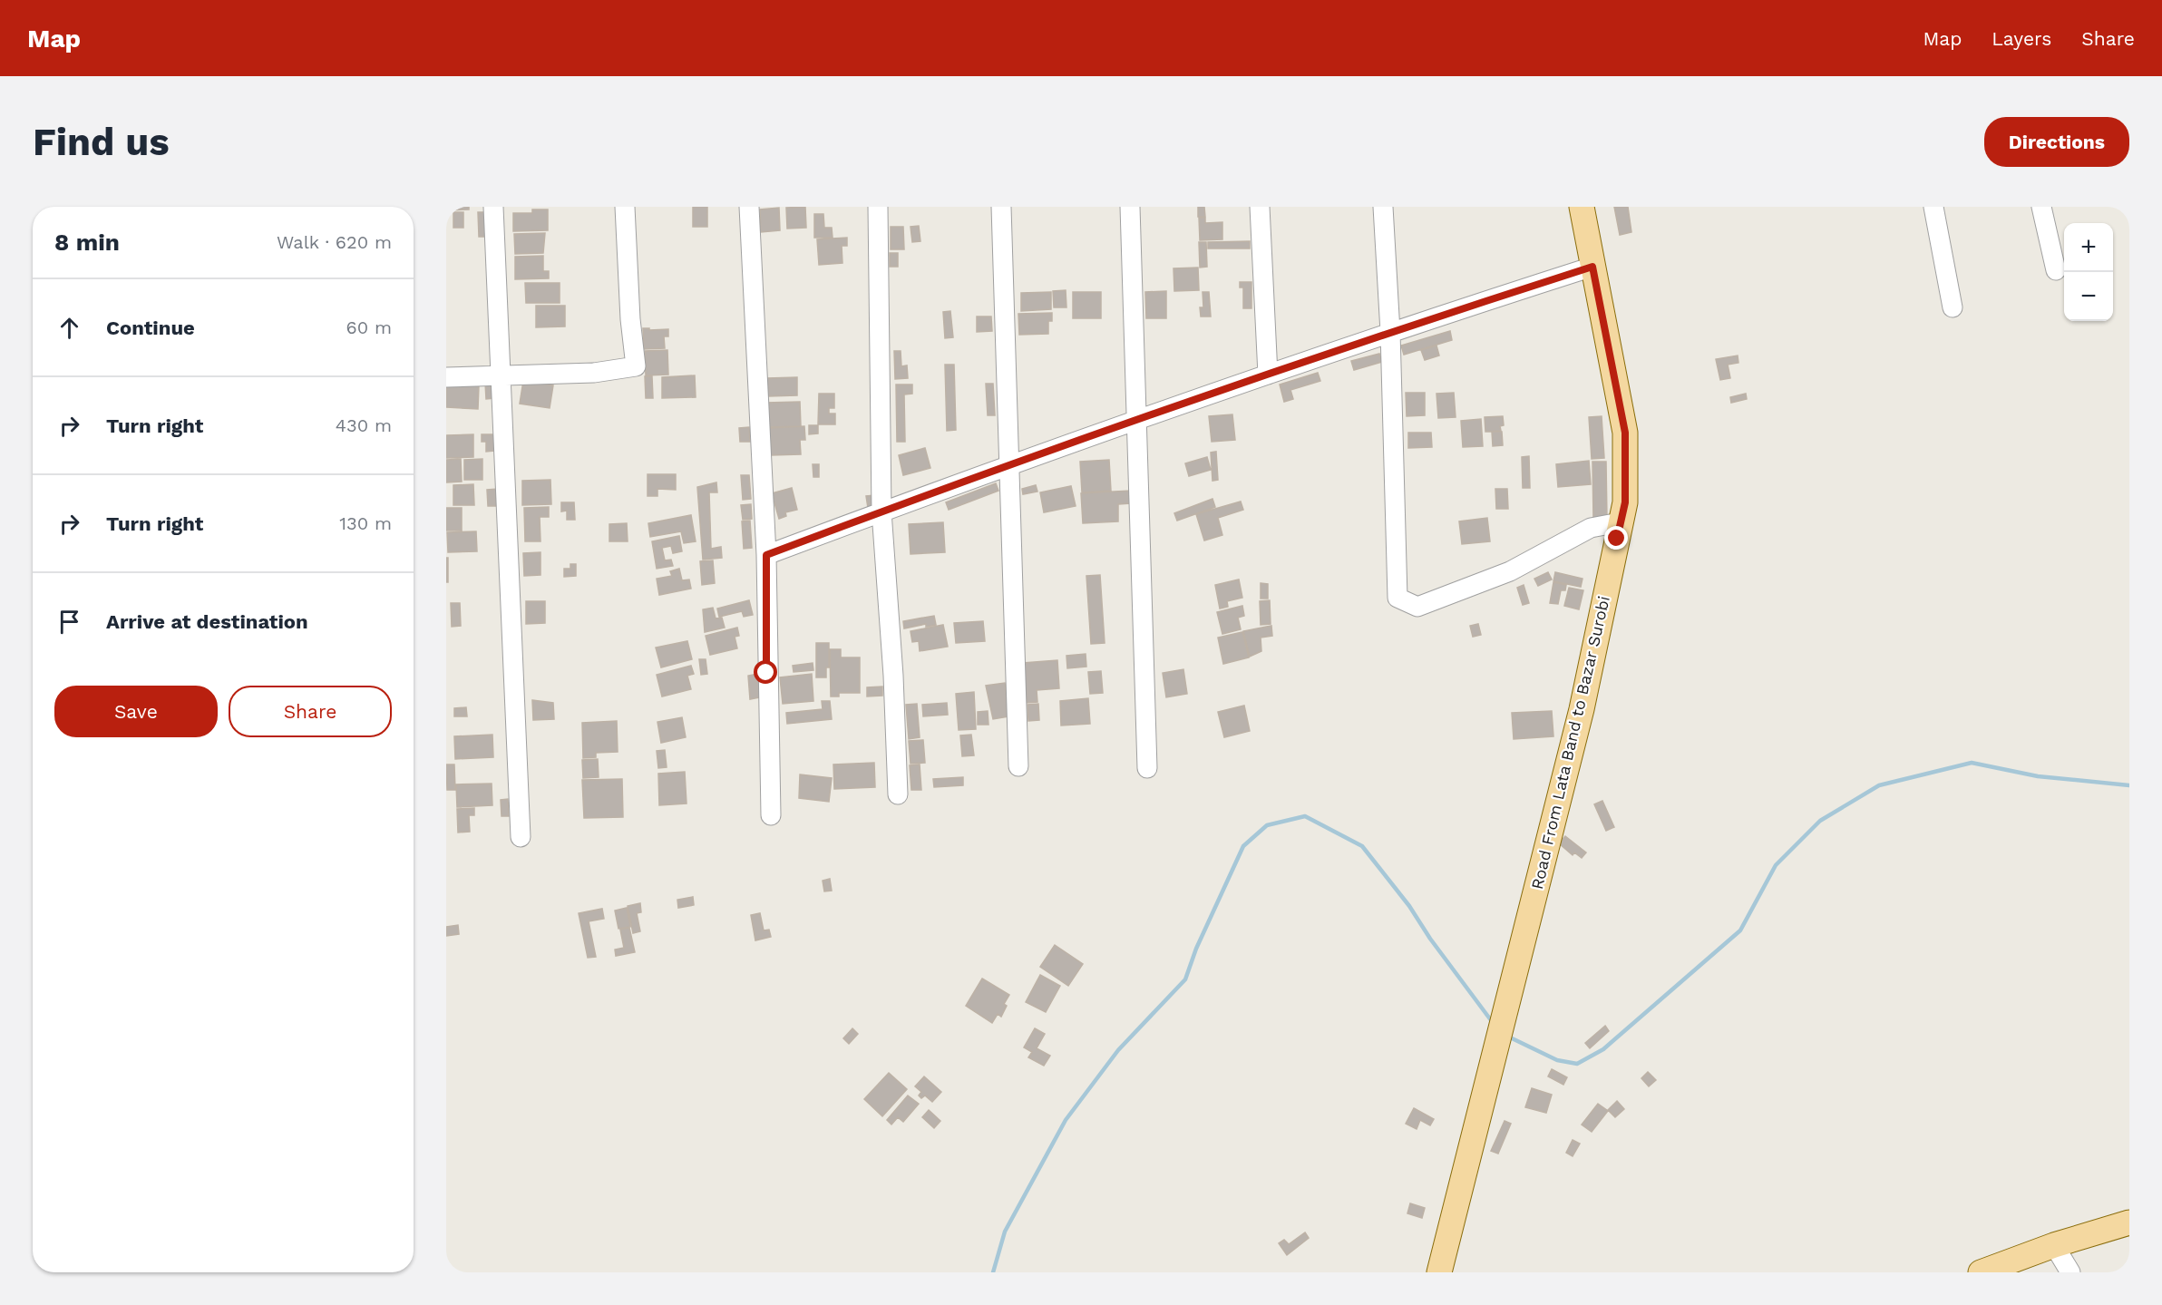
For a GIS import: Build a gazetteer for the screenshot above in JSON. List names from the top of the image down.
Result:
{
  "streets": {
    "main road": ["Road From Lata Band to Bazar Surobi"]
  },
  "page": {
    "header": "Map",
    "nav": ["Map", "Layers", "Share"],
    "buttons": [
      "Directions",
      ["Save", "Share"]
    ],
    "title": "Find us",
    "heading": ["8 min", "Walk · 620 m"],
    "map_buttons": ["+", "−"],
    "list": [
      ["Continue", "60 m"],
      ["Turn right", "430 m"],
      ["Turn right", "130 m"],
      "Arrive at destination"
    ]
  }
}
